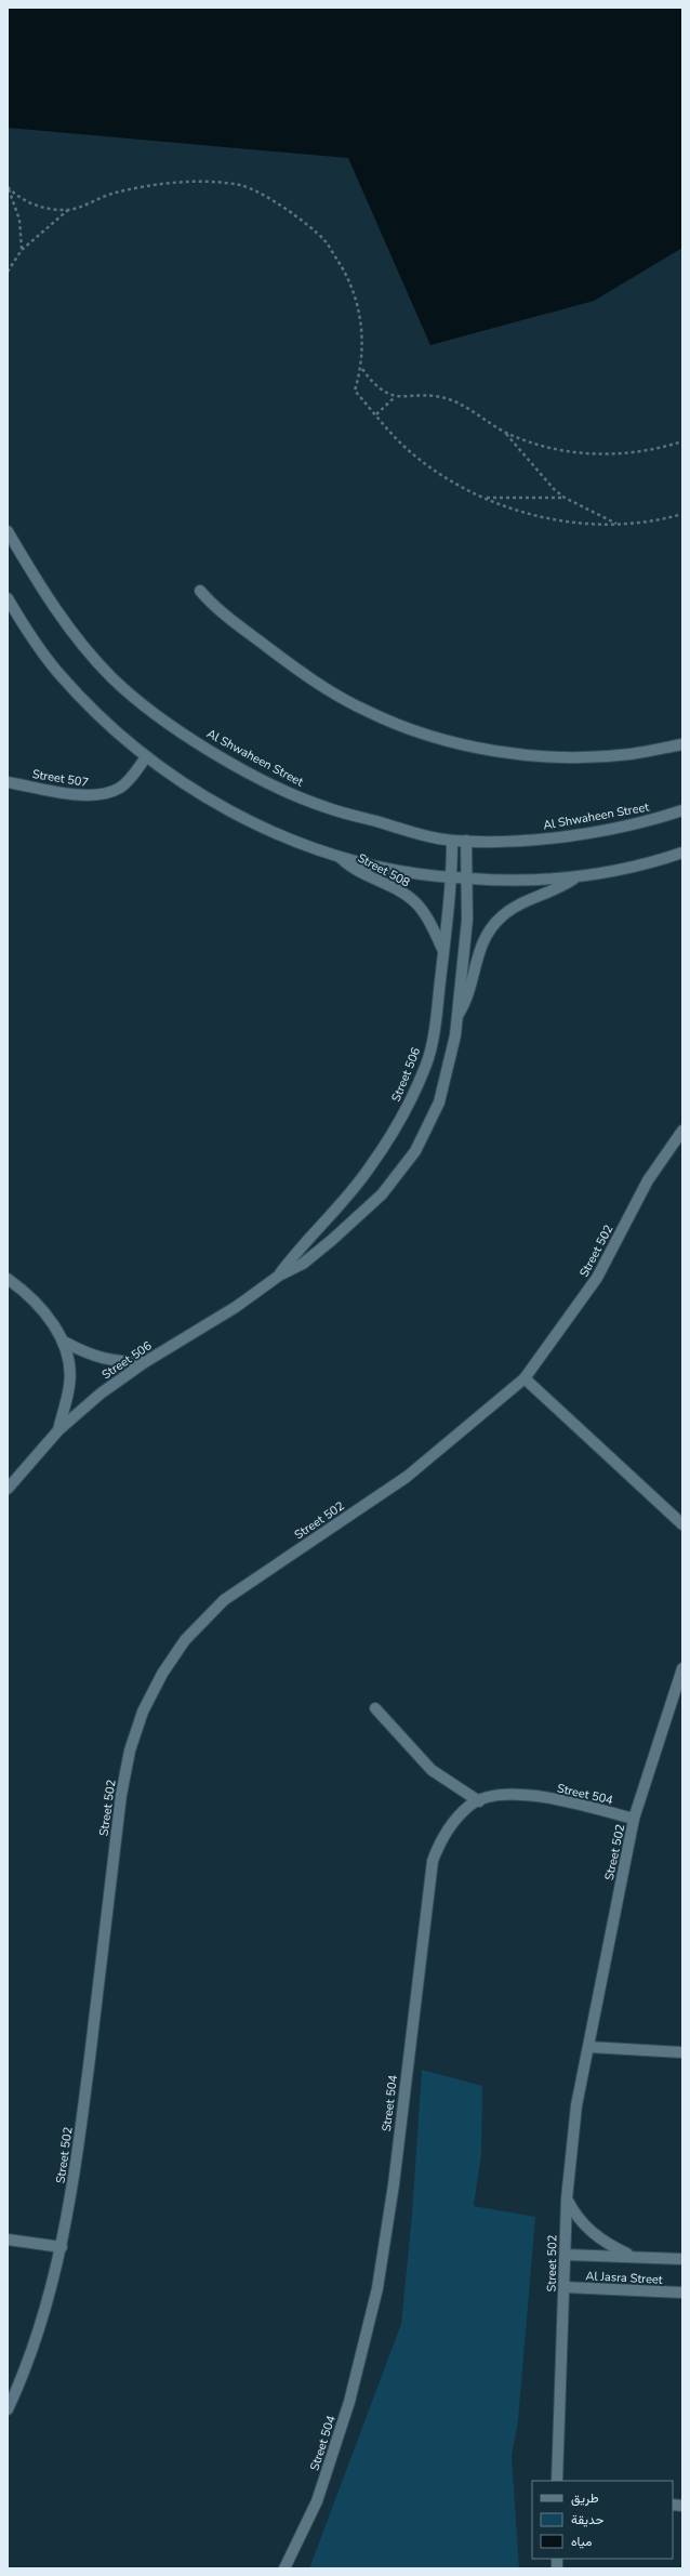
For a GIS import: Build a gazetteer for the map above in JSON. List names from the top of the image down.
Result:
{
  "streets": {
    "street": [
      "Al Shwaheen Street",
      "Street 507",
      "Street 508",
      "Street 506",
      "Street 502",
      "Street 504",
      "Al Jasra Street"
    ]
  },
  "crossings": [
    ["Al Shwaheen Street", "Street 506"],
    ["Street 508", "Street 506"],
    ["Street 502", "Street 504"],
    ["Street 502", "Al Jasra Street"]
  ],
  "legend": ["طريق", "حديقة", "مياه"]
}
